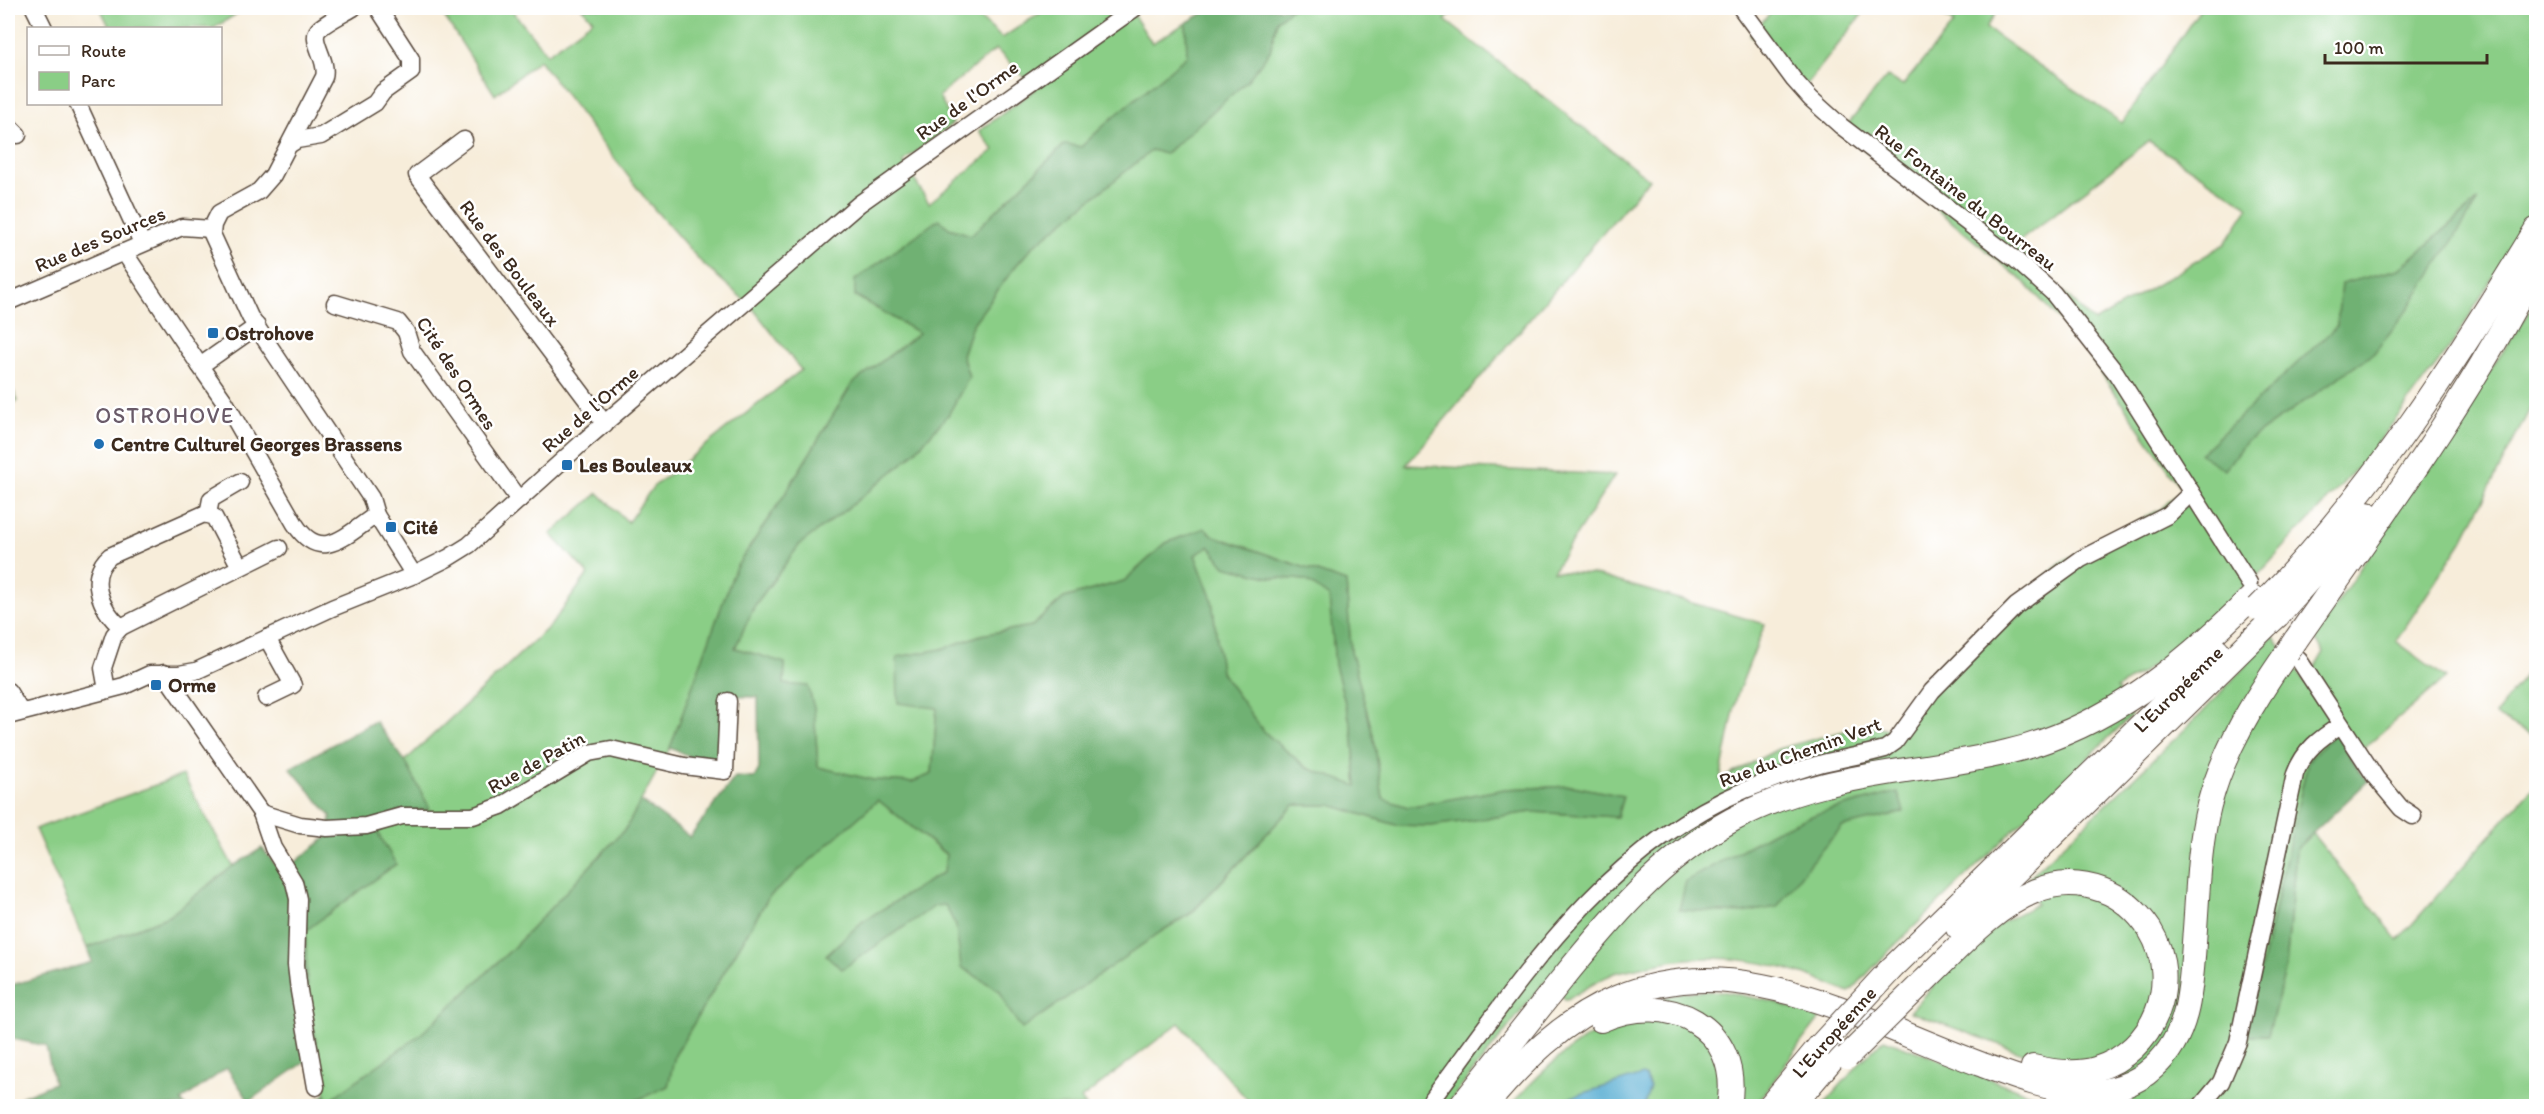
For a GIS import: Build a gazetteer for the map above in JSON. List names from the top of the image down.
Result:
{
  "streets": {
    "highway": ["L'Européenne"],
    "street": [
      "Rue de l'Orme",
      "Rue Fontaine du Bourreau",
      "Rue des Sources",
      "Rue des Bouleaux",
      "Cité des Ormes",
      "Rue du Chemin Vert",
      "Rue de Patin"
    ]
  },
  "crossings": [
    ["Rue de l'Orme", "Rue des Bouleaux"],
    ["Rue de l'Orme", "Cité des Ormes"],
    ["Rue Fontaine du Bourreau", "L'Européenne"],
    ["Rue Fontaine du Bourreau", "Rue du Chemin Vert"]
  ],
  "districts": ["OSTROHOVE"],
  "places": {
    "transit": [
      "Ostrohove",
      "Les Bouleaux",
      "Cité",
      "Orme"
    ],
    "other": ["Centre Culturel Georges Brassens"]
  },
  "legend": ["Route", "Parc"],
  "scale_bar": "100 m"
}
